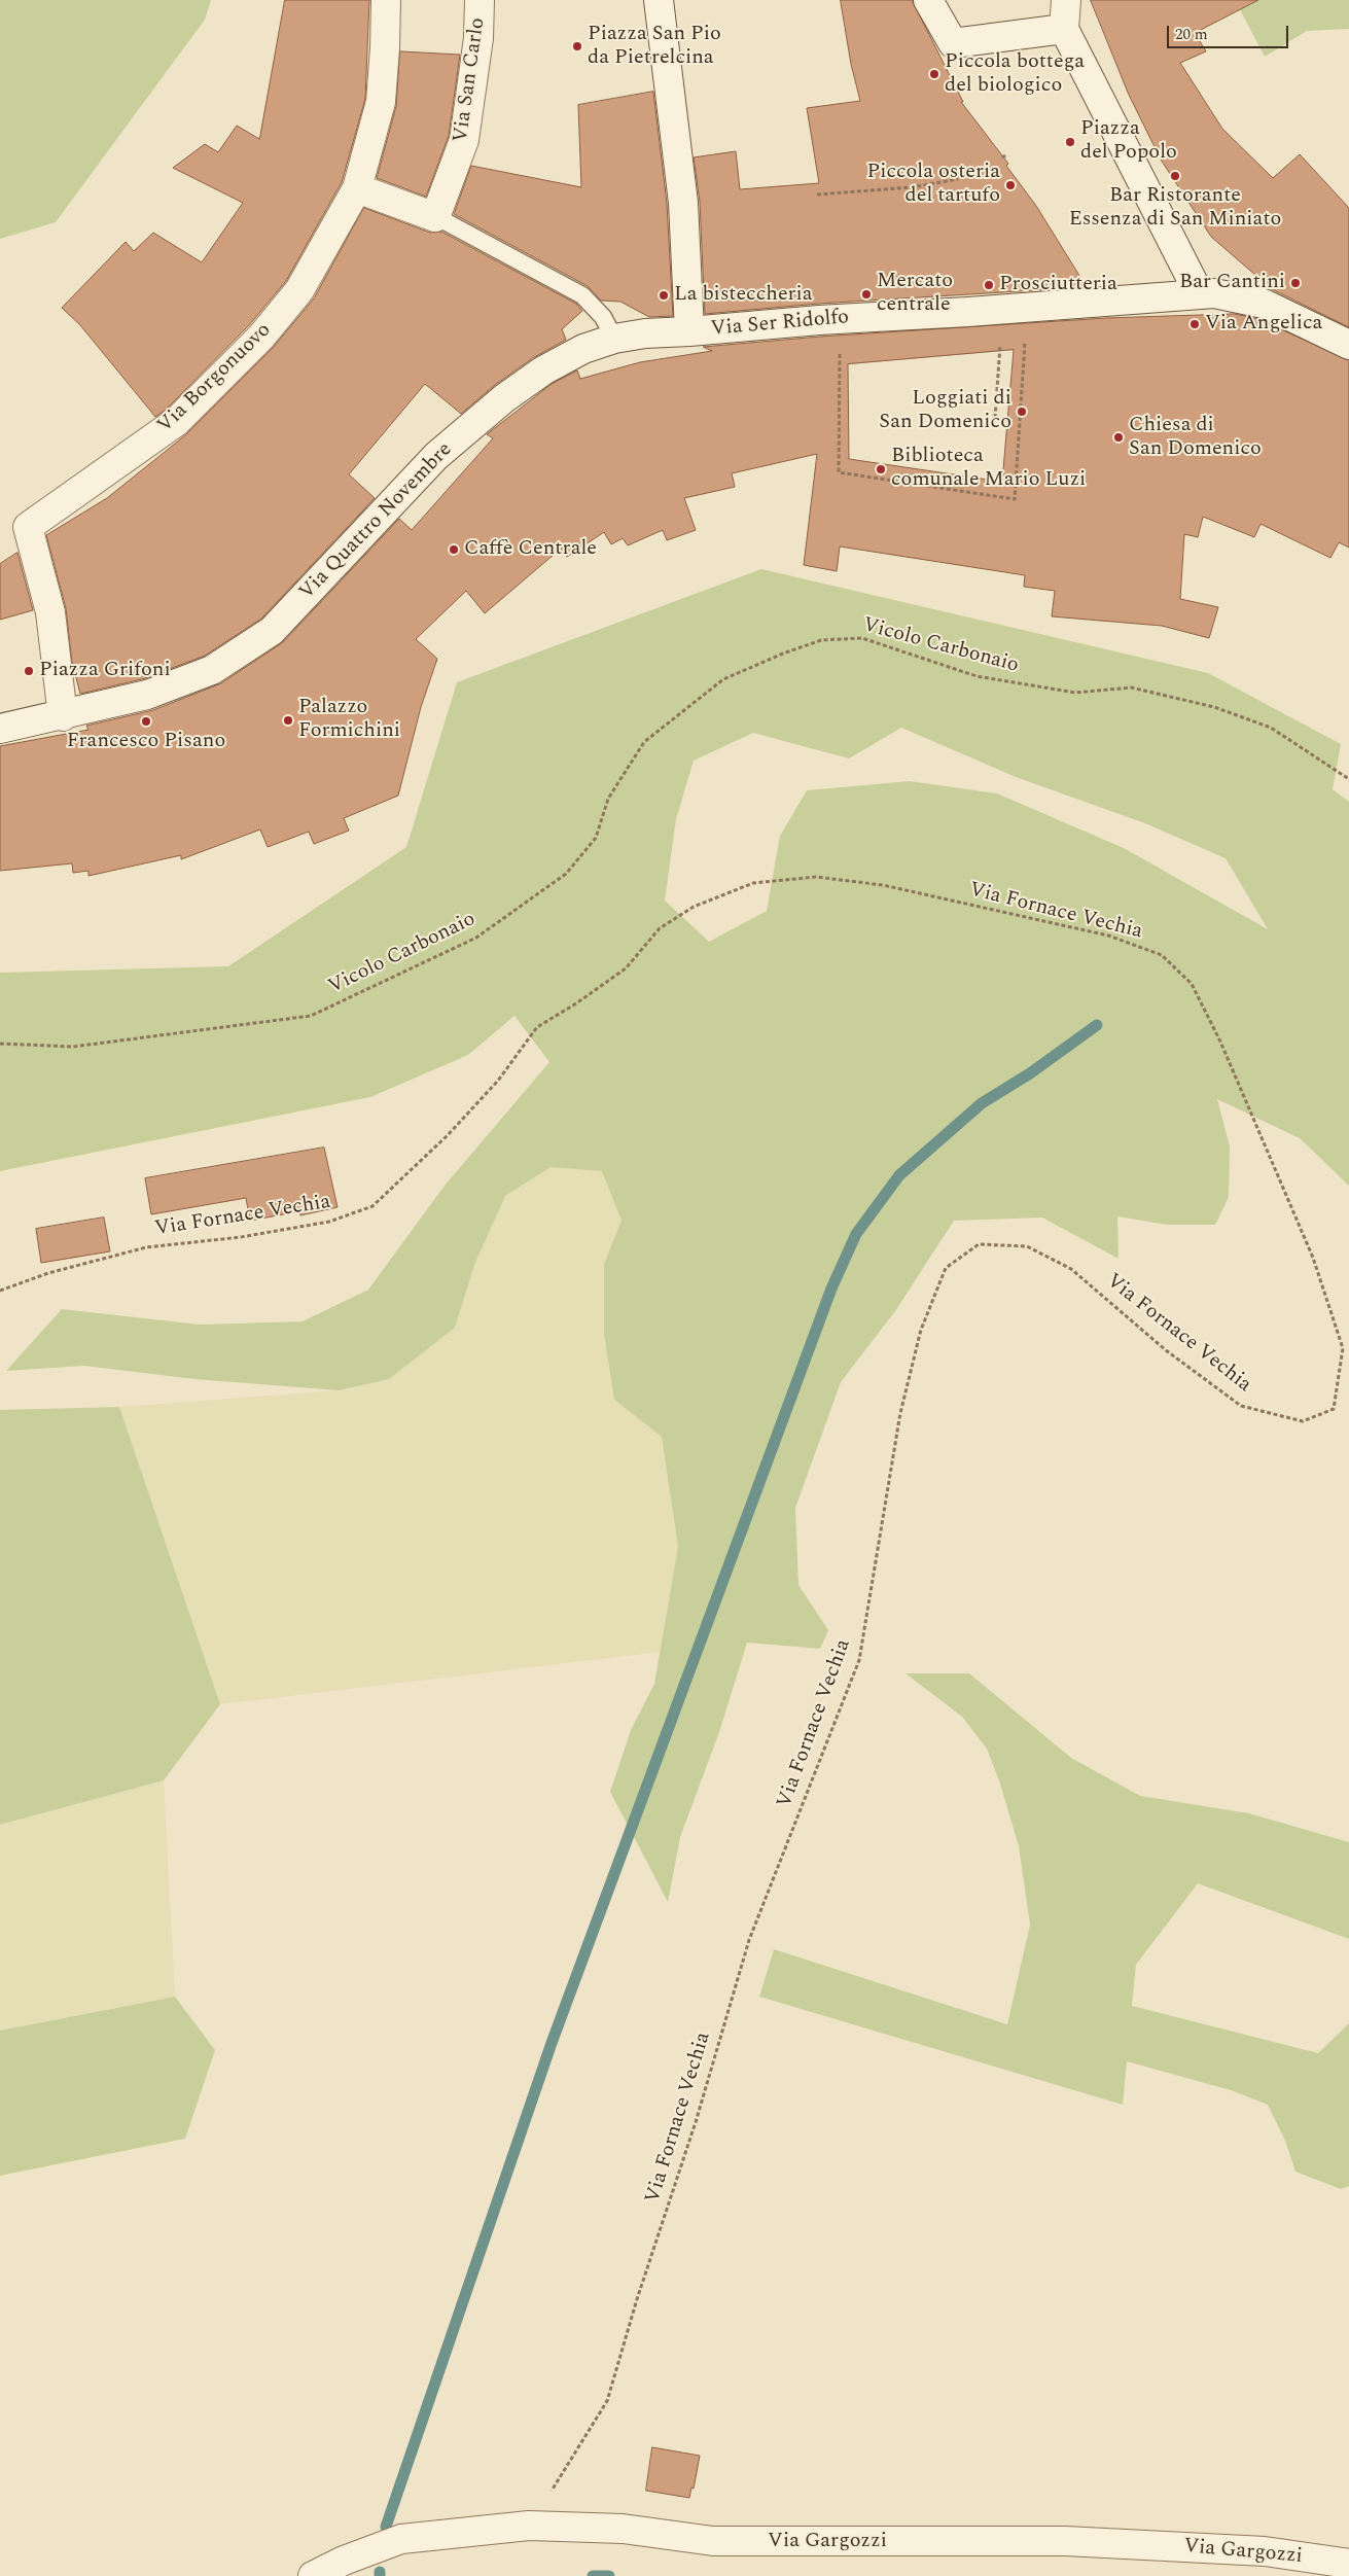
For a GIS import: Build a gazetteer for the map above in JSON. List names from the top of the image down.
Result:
{
  "streets": {
    "main road": [
      "Via San Carlo",
      "Via Ser Ridolfo",
      "Via Borgonuovo",
      "Via Quattro Novembre",
      "Via Gargozzi"
    ],
    "path": ["Vicolo Carbonaio", "Via Fornace Vechia"]
  },
  "crossings": [
    ["Via Ser Ridolfo", "Via Quattro Novembre"],
    ["Via Borgonuovo", "Via Quattro Novembre"],
    ["Via Fornace Vechia", "Via Gargozzi"]
  ],
  "places": [
    "Piazza San Pio da Pietrelcina",
    "Piccola bottega del biologico",
    "Piazza del Popolo",
    "Bar Ristorante Essenza di San Miniato",
    "Piccola osteria del tartufo",
    "Bar Cantini",
    "Prosciutteria",
    "Mercato centrale",
    "La bisteccheria",
    "Via Angelica",
    "Loggiati di San Domenico",
    "Chiesa di San Domenico",
    "Biblioteca comunale Mario Luzi",
    "Caffè Centrale",
    "Piazza Grifoni",
    "Palazzo Formichini",
    "Francesco Pisano"
  ],
  "scale_bar": "20 m"
}
